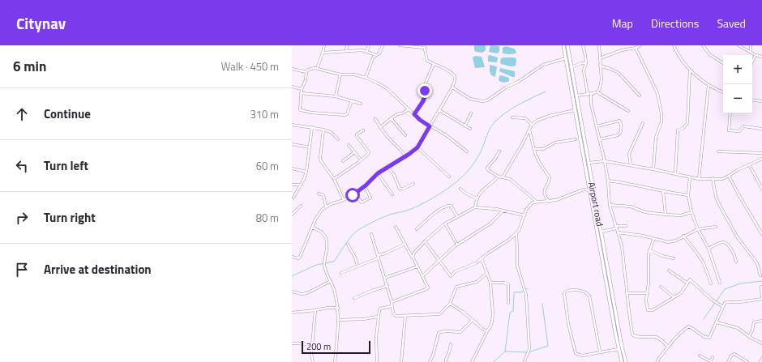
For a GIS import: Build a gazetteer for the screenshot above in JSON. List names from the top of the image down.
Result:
{
  "streets": {
    "main road": ["Airport road"]
  },
  "scale_bar": "200 m",
  "page": {
    "header": "Citynav",
    "nav": ["Map", "Directions", "Saved"],
    "heading": ["6 min", "Walk · 450 m"],
    "map_buttons": ["+", "−"],
    "list": [
      ["Continue", "310 m"],
      ["Turn left", "60 m"],
      ["Turn right", "80 m"],
      "Arrive at destination"
    ],
    "scale": "200 m"
  }
}
